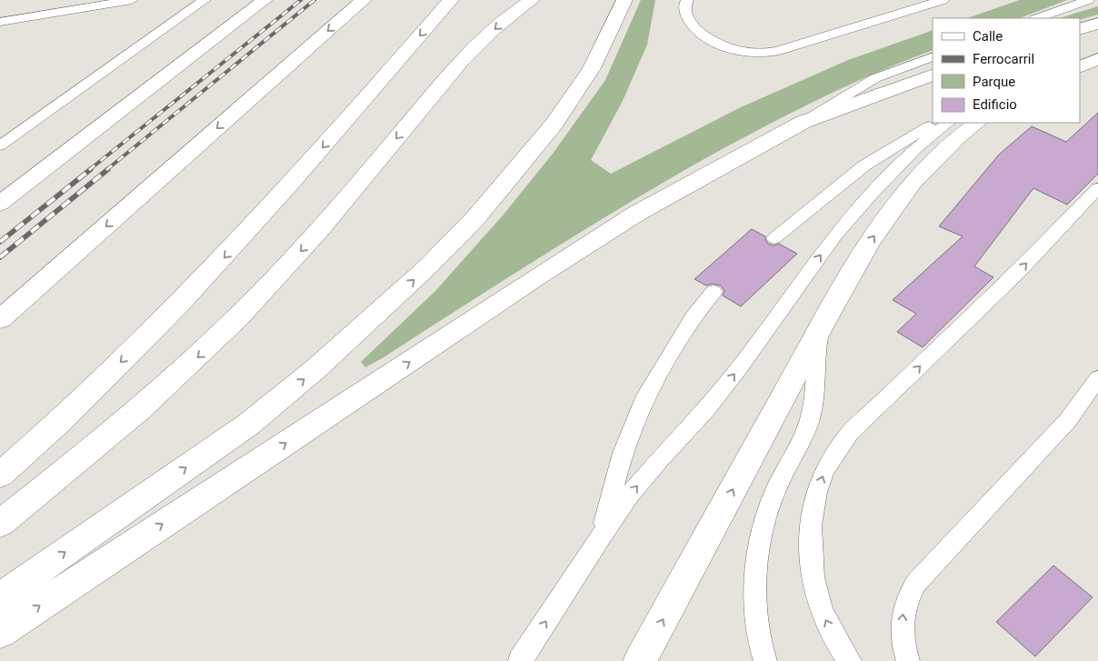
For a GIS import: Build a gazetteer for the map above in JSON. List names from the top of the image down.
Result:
{
  "legend": [
    "Calle",
    "Ferrocarril",
    "Parque",
    "Edificio"
  ]
}
